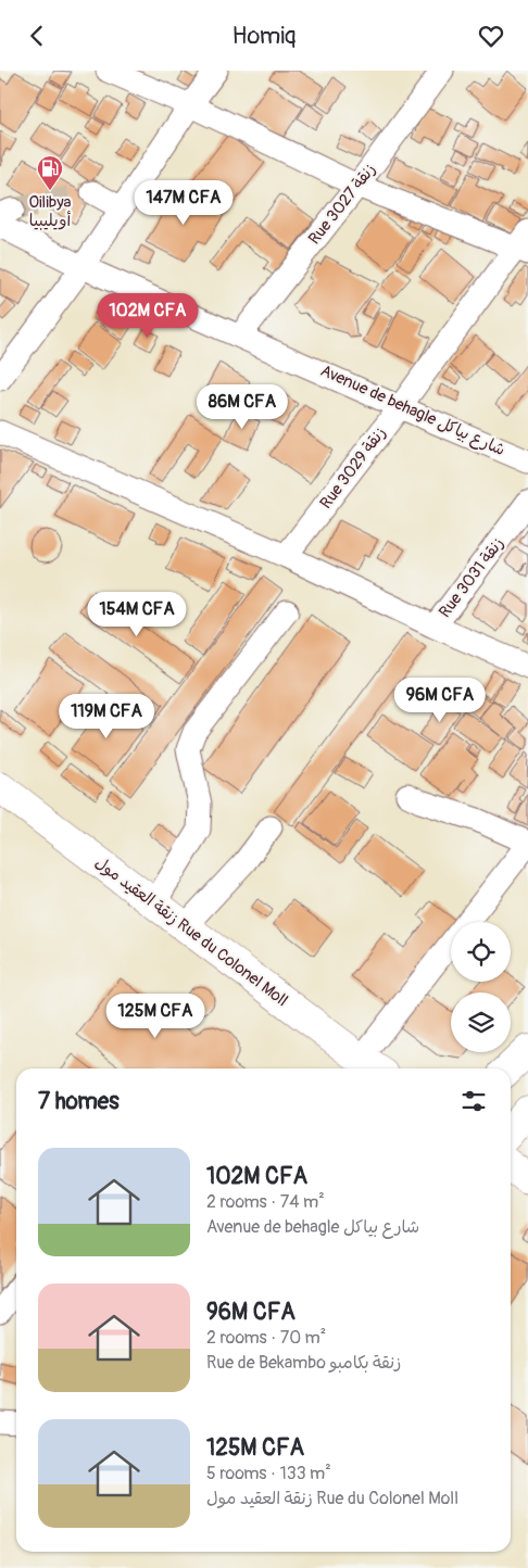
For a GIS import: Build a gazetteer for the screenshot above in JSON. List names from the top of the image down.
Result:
{
  "streets": {
    "main road": ["زنقة العقيد مول Rue du Colonel Moll"],
    "street": [
      "Rue 3027 زنقة",
      "Avenue de behagle شارع بياكل",
      "Rue 3029 زنقة",
      "Rue 3031 زنقة"
    ]
  },
  "crossings": [
    ["Rue 3027 زنقة", "Avenue de behagle شارع بياكل"],
    ["Avenue de behagle شارع بياكل", "Rue 3029 زنقة"]
  ],
  "places": {
    "fuel station": ["Oilibya أويليبيا"]
  },
  "page": {
    "header": "Homiq",
    "price": [
      "147M CFA",
      "102M CFA",
      "86M CFA",
      "154M CFA",
      "96M CFA",
      "119M CFA",
      "125M CFA"
    ],
    "heading": "7 homes",
    "list": [
      {
        "name": "102M CFA",
        "note": "2 rooms · 74 m² · Avenue de behagle شارع بياكل"
      },
      {
        "name": "96M CFA",
        "note": "2 rooms · 70 m² · Rue de Bekambo زنقة بكامبو"
      },
      {
        "name": "125M CFA",
        "note": "5 rooms · 133 m² · زنقة العقيد مول Rue du Colonel Moll"
      }
    ]
  }
}
